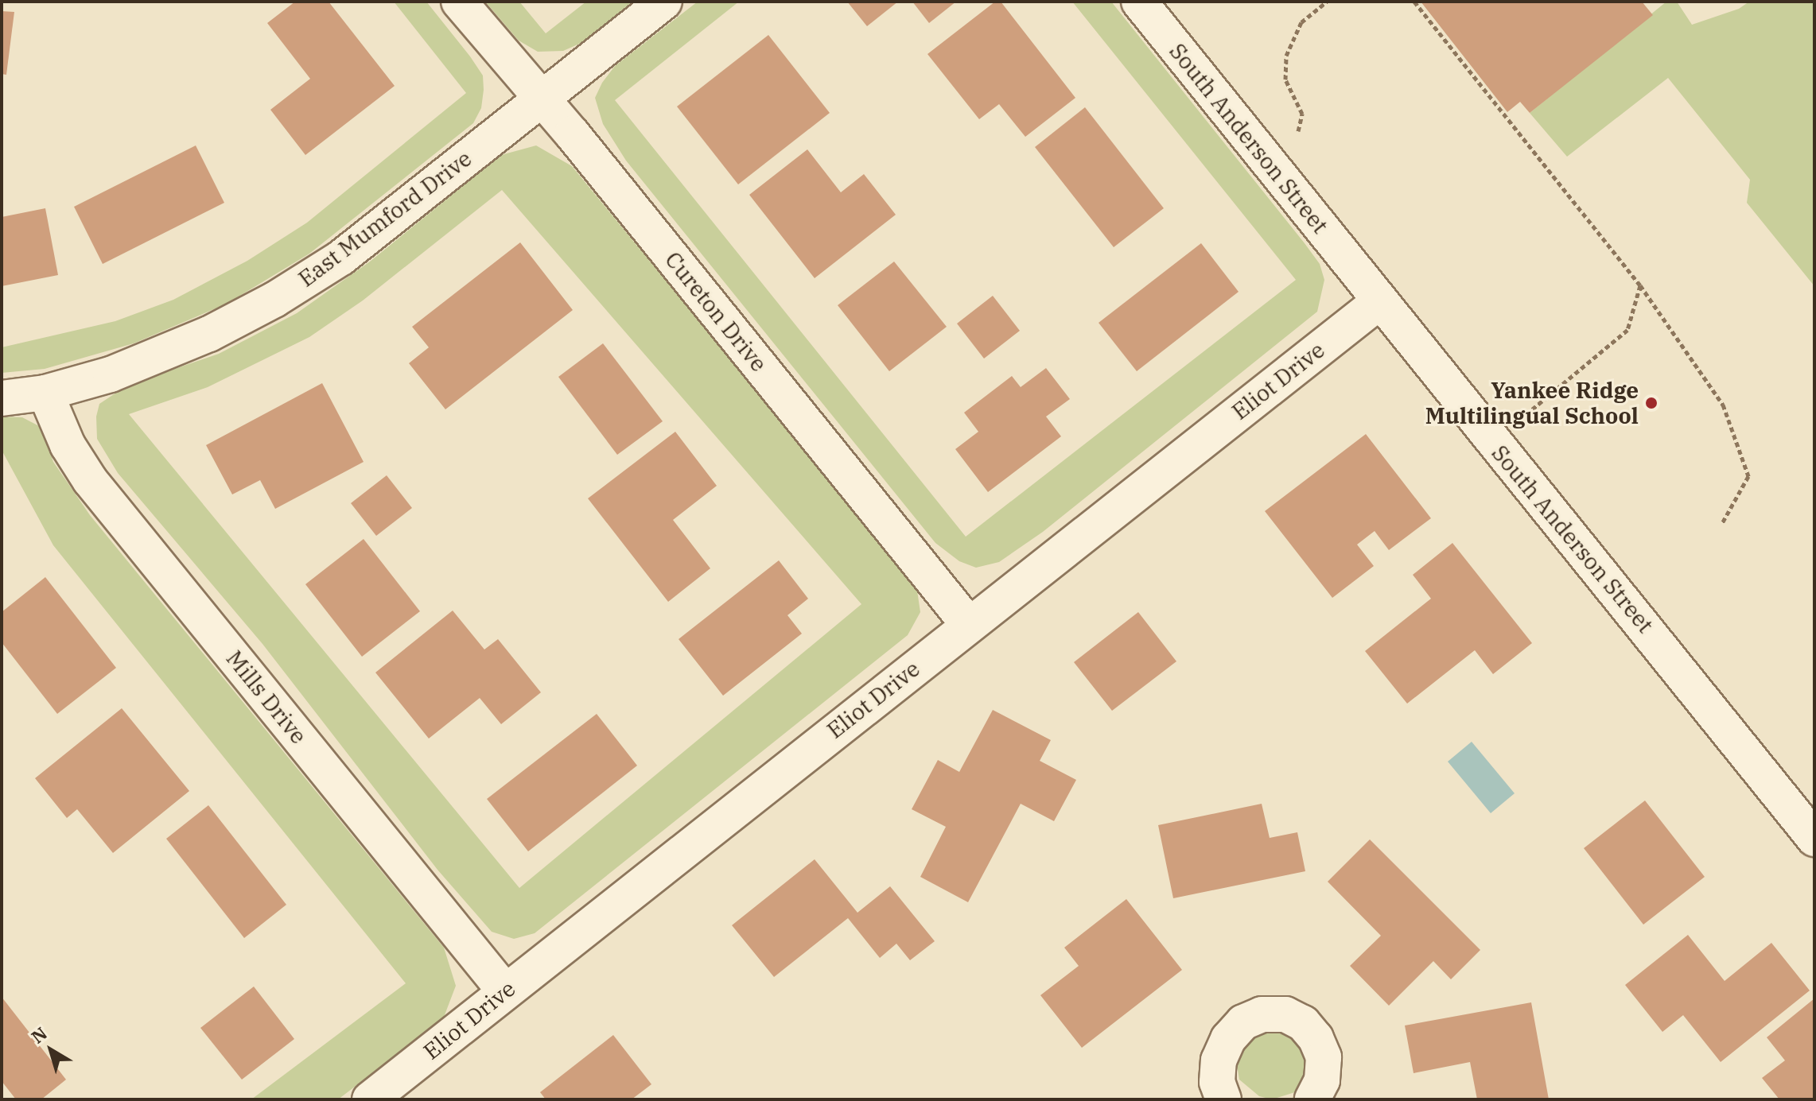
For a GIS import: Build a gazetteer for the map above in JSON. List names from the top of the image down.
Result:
{
  "streets": {
    "street": [
      "South Anderson Street",
      "East Mumford Drive",
      "Cureton Drive",
      "Eliot Drive",
      "Mills Drive"
    ]
  },
  "crossings": [
    ["South Anderson Street", "Eliot Drive"],
    ["East Mumford Drive", "Cureton Drive"],
    ["East Mumford Drive", "Mills Drive"],
    ["Cureton Drive", "Eliot Drive"],
    ["Eliot Drive", "Mills Drive"]
  ],
  "places": ["Yankee Ridge Multilingual School"],
  "north": "top left"
}
